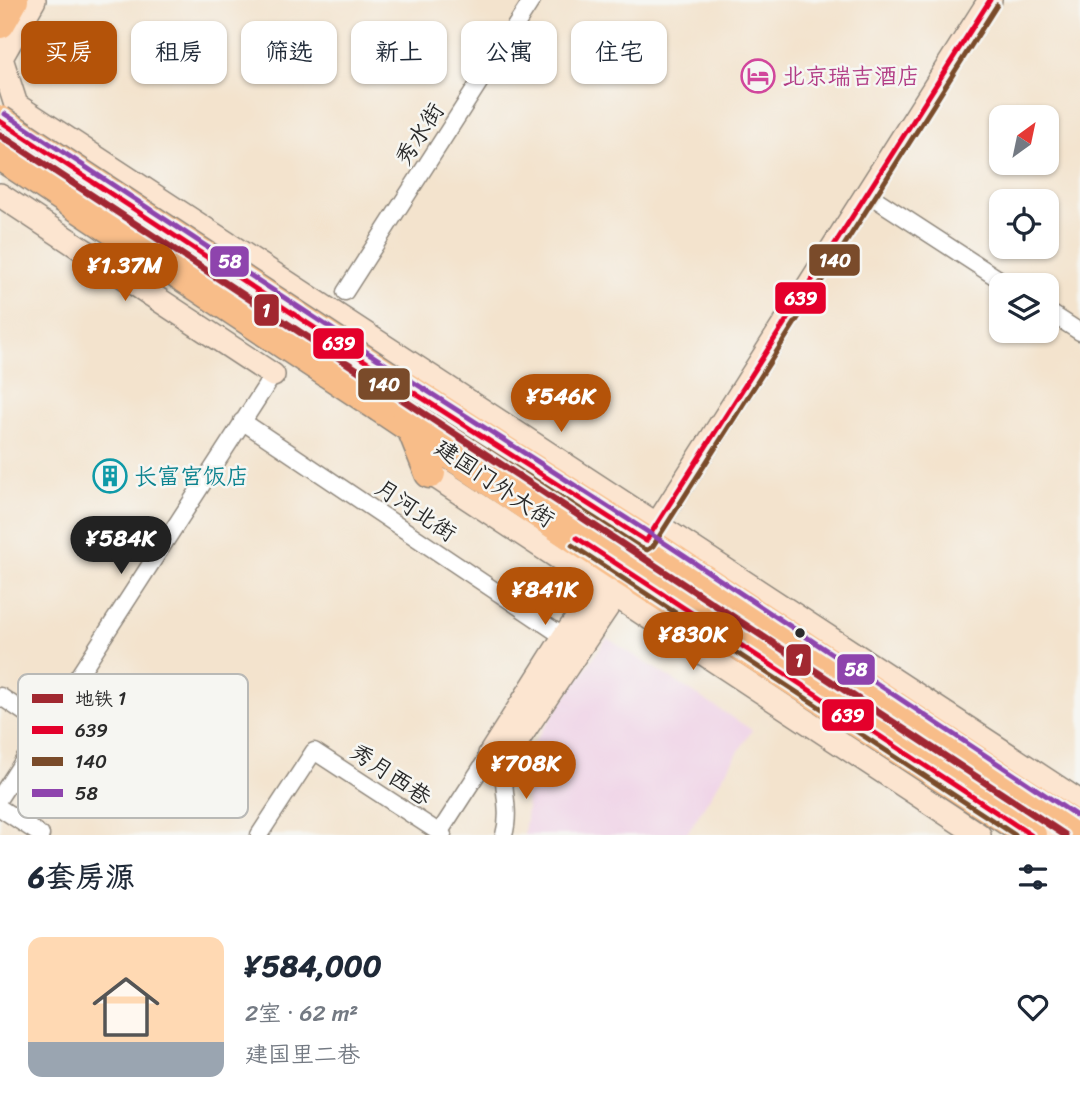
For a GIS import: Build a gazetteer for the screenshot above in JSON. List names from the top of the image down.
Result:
{
  "streets": {
    "highway": ["建国门外大街"],
    "street": ["秀水街", "月河北街", "秀月西巷"]
  },
  "places": {
    "hotel": ["北京瑞吉酒店"],
    "building": ["长富宫饭店"]
  },
  "lines": [
    "transit line 639",
    "transit line 140",
    "transit line 58",
    "metro line 1"
  ],
  "legend": [
    "地铁 1",
    "639",
    "140",
    "58"
  ],
  "north": "top right",
  "page": {
    "chip": [
      "买房",
      "租房",
      "筛选",
      "新上",
      "公寓",
      "住宅"
    ],
    "price": [
      "¥1.37M",
      "¥546K",
      "¥584K",
      "¥841K",
      "¥830K",
      "¥708K"
    ],
    "heading": "6套房源",
    "list": [
      {
        "name": "¥584,000",
        "note": "2室 · 62 m² · 建国里二巷"
      }
    ]
  }
}
